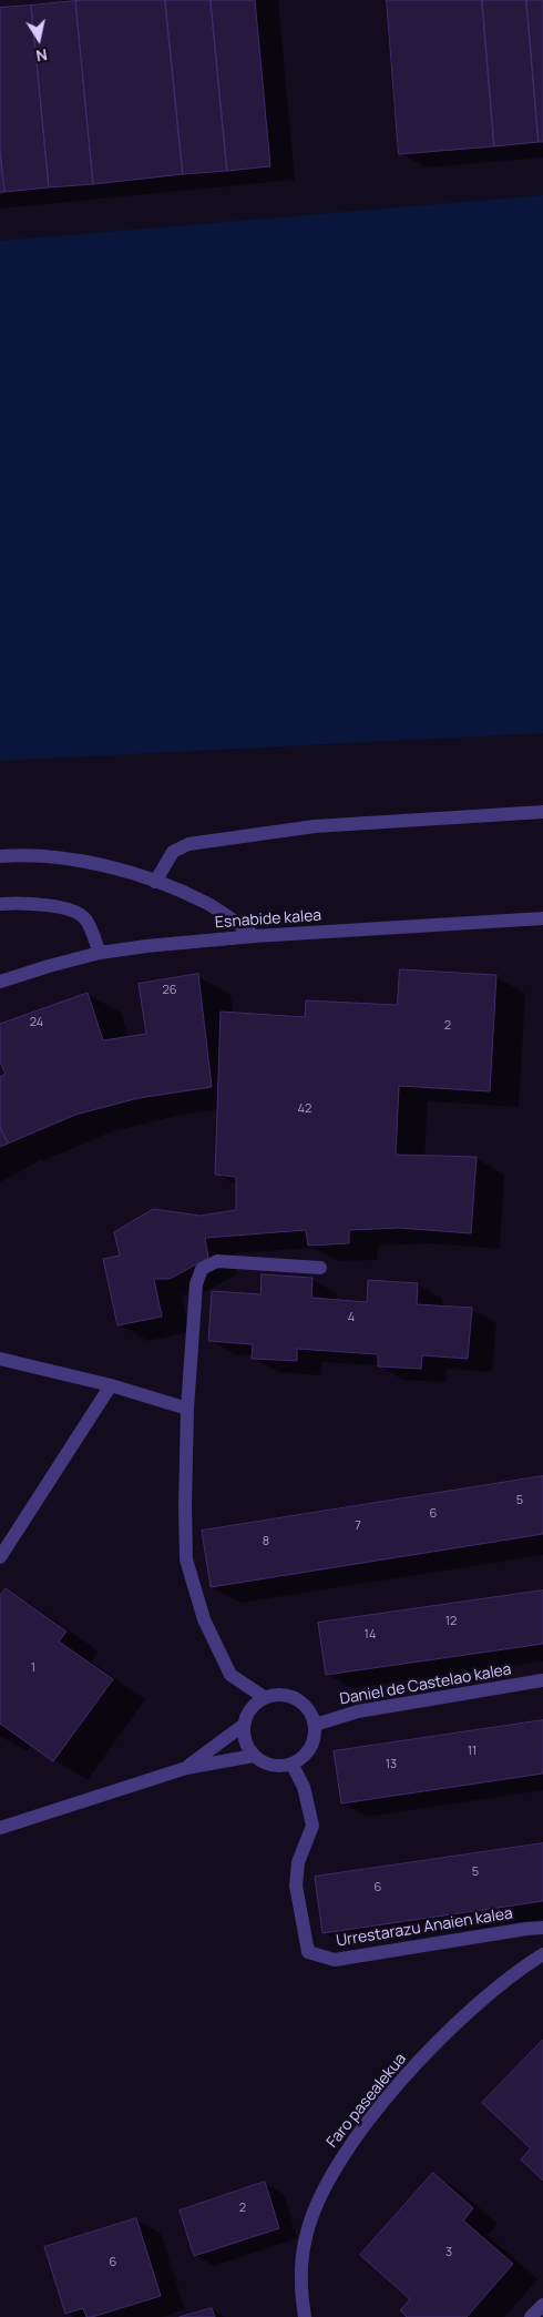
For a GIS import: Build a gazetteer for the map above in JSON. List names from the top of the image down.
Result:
{
  "streets": {
    "street": [
      "Esnabide kalea",
      "Daniel de Castelao kalea",
      "Urrestarazu Anaien kalea",
      "Faro pasealekua"
    ]
  },
  "crossings": [
    ["Daniel de Castelao kalea", "Urrestarazu Anaien kalea"]
  ],
  "house_numbers": [
    "26",
    "24",
    "2",
    "42",
    "4",
    "5",
    "6",
    "7",
    "8",
    "12",
    "14",
    "1",
    "11",
    "13",
    "5",
    "6",
    "2",
    "3",
    "6"
  ],
  "north": "bottom"
}
